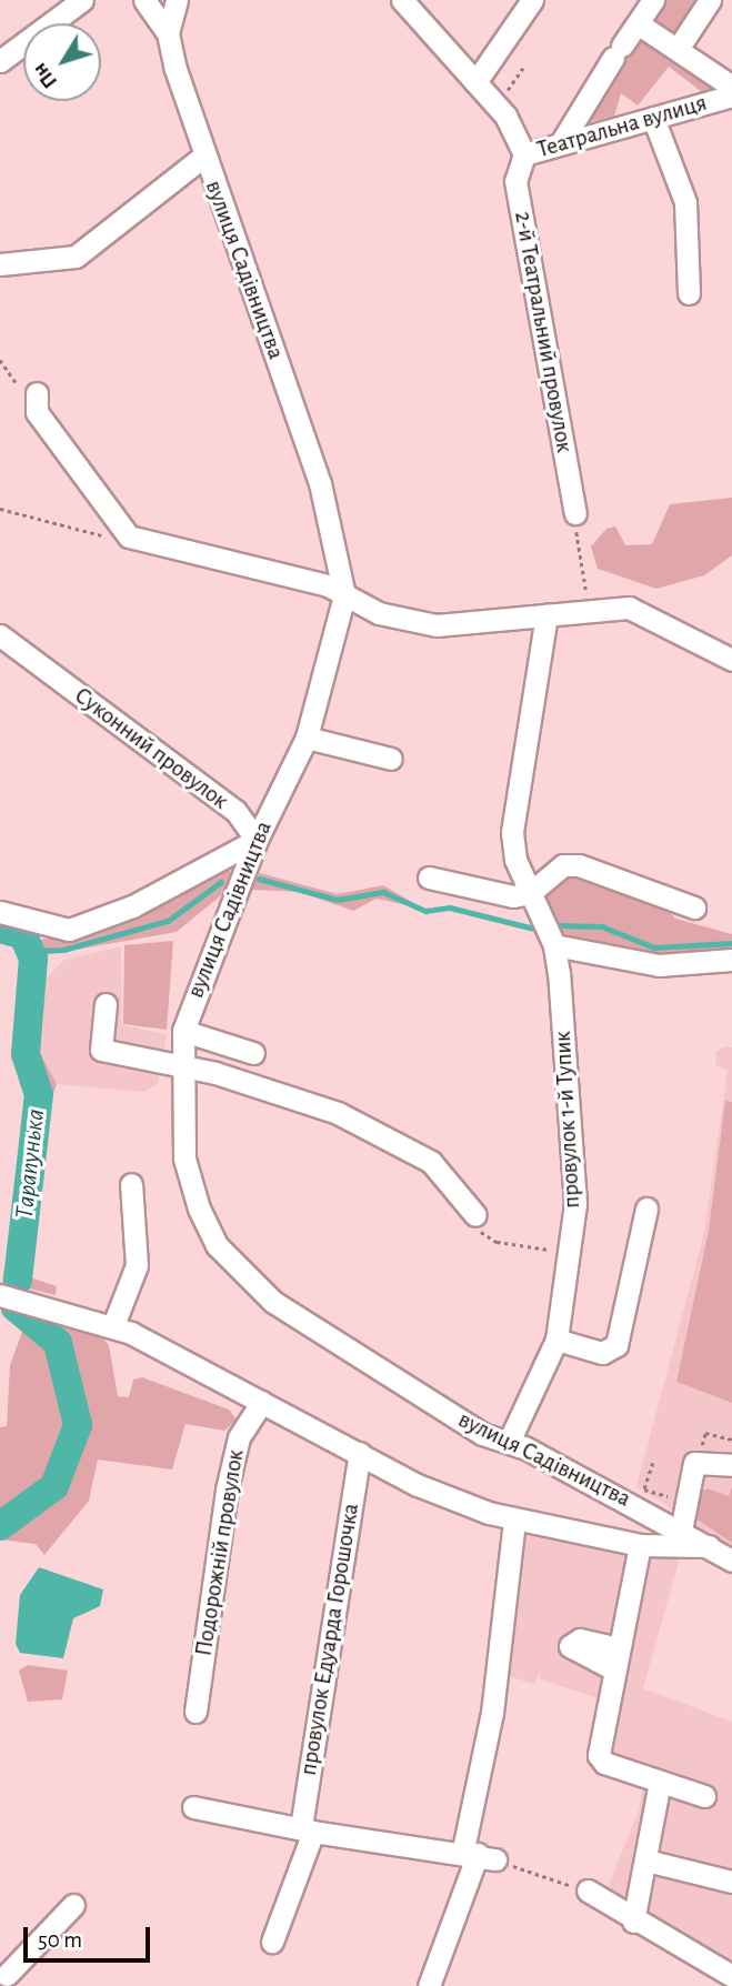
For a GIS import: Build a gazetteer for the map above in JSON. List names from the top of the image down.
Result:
{
  "streets": {
    "street": [
      "Театральна вулиця",
      "вулиця Садівництва",
      "2-й Театральний провулок",
      "Суконний провулок",
      "провулок 1-й Тупик",
      "Подорожній провулок",
      "провулок Едуарда Горошочка"
    ]
  },
  "crossings": [
    ["Театральна вулиця", "2-й Театральний провулок"],
    ["вулиця Садівництва", "Суконний провулок"],
    ["вулиця Садівництва", "провулок 1-й Тупик"]
  ],
  "water": ["Тарапунька"],
  "scale_bar": "50 m",
  "north": "bottom left"
}
